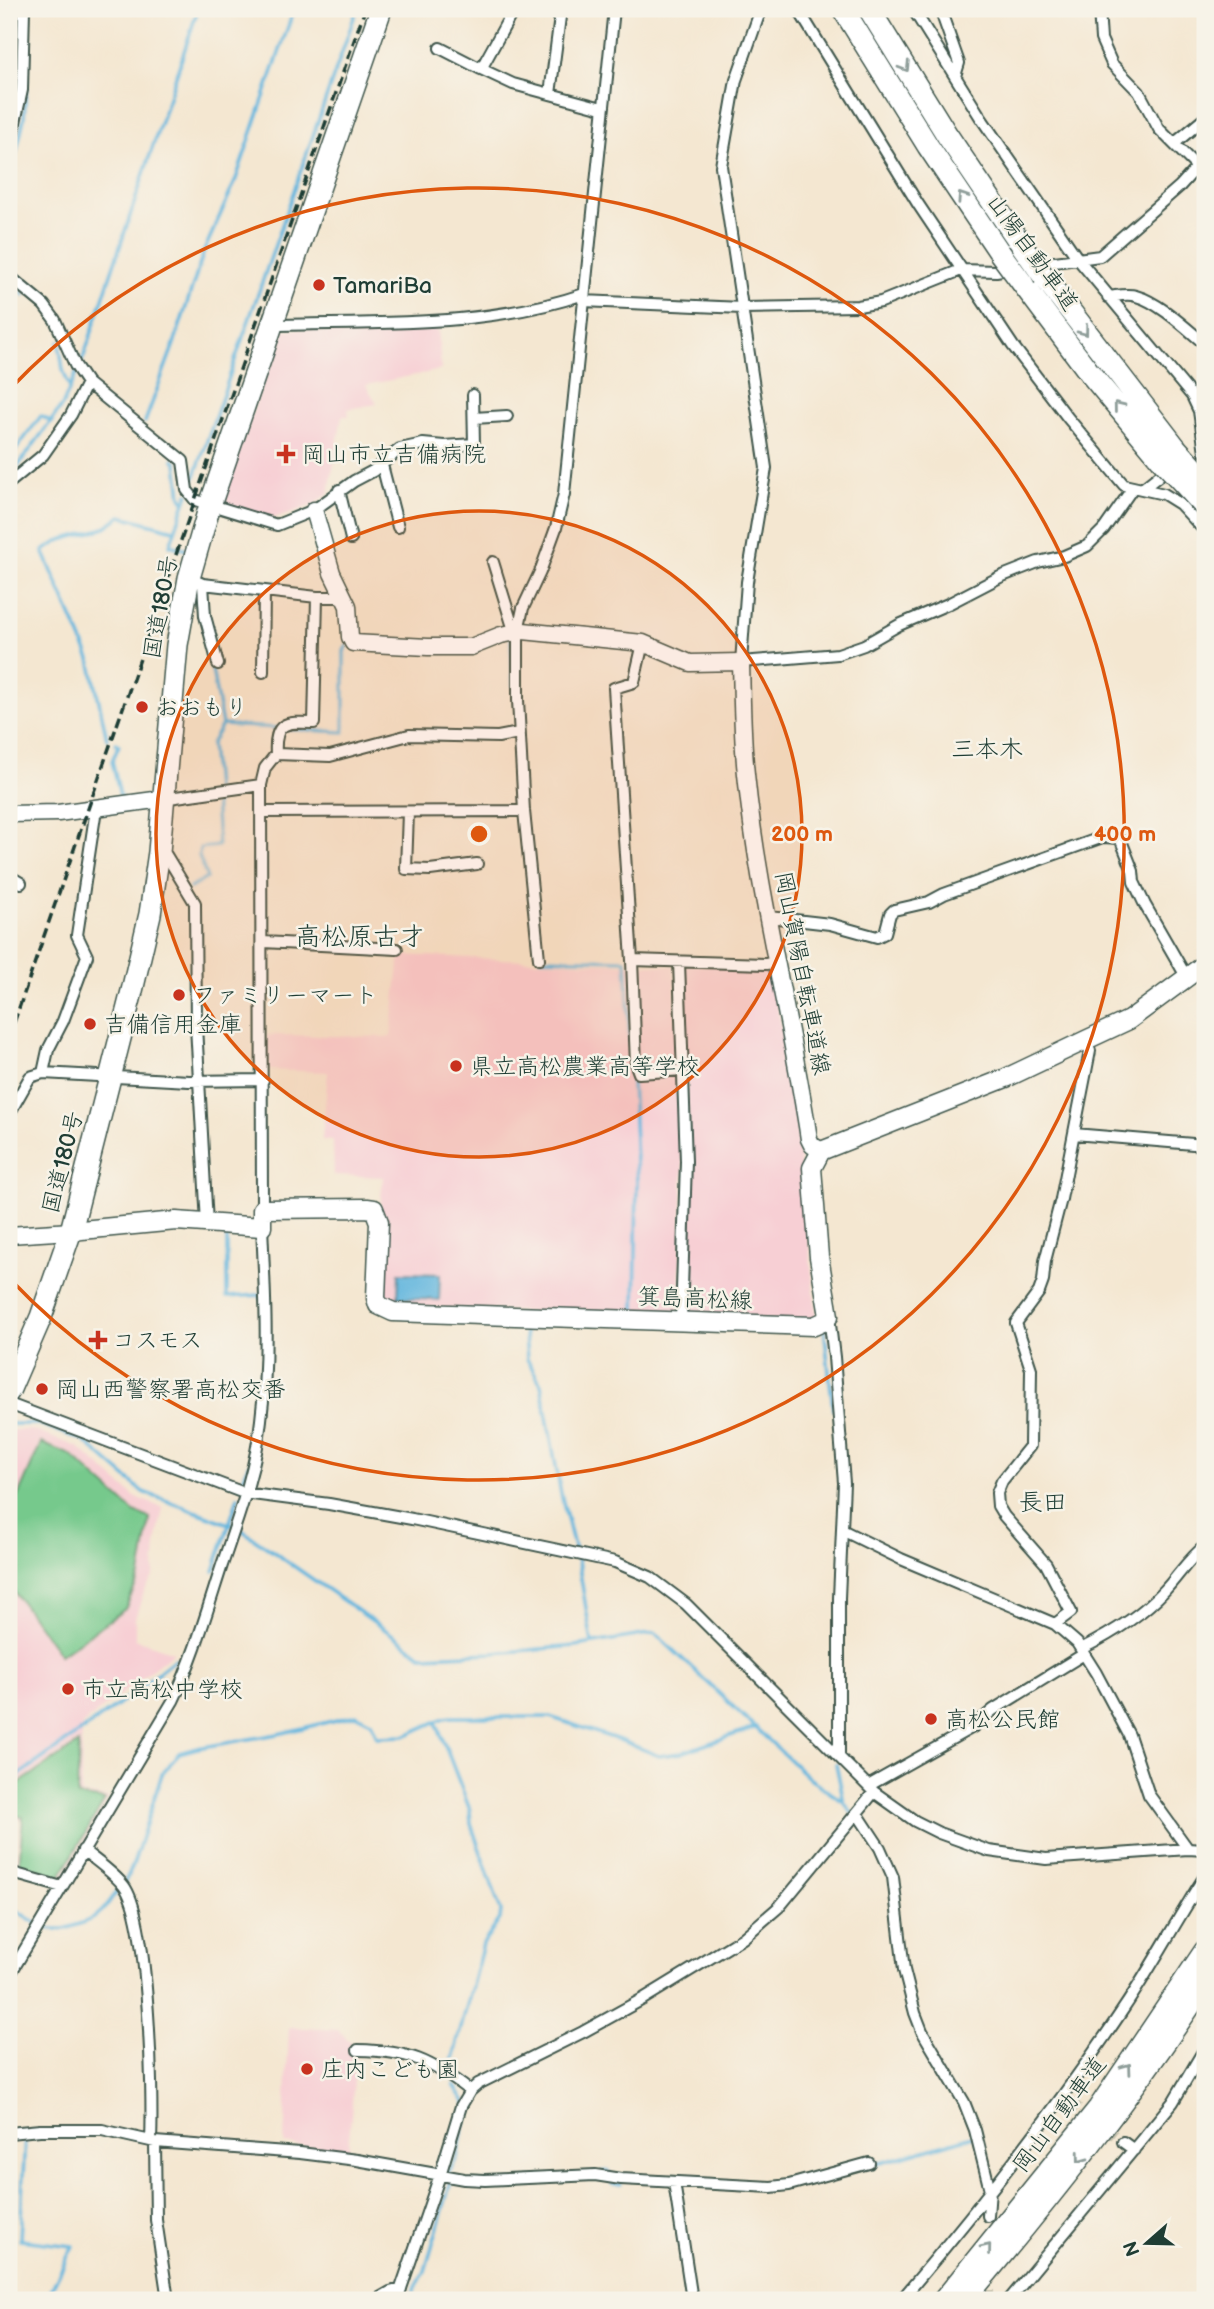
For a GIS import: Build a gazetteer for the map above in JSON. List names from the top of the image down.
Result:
{
  "streets": {
    "highway": ["山陽自動車道", "国道180号", "岡山自動車道"],
    "main road": ["岡山賀陽自転車道線", "箕島高松線"]
  },
  "crossings": [
    ["国道180号", "箕島高松線"]
  ],
  "districts": ["三本木", "高松原古才", "長田"],
  "places": {
    "other": [
      "TamariBa",
      "おおもり",
      "ファミリーマート",
      "吉備信用金庫",
      "県立高松農業高等学校",
      "岡山西警察署高松交番",
      "市立高松中学校",
      "高松公民館",
      "庄内こども園"
    ],
    "health": ["岡山市立吉備病院", "コスモス"]
  },
  "north": "left",
  "rings": ["200 m", "400 m"]
}
